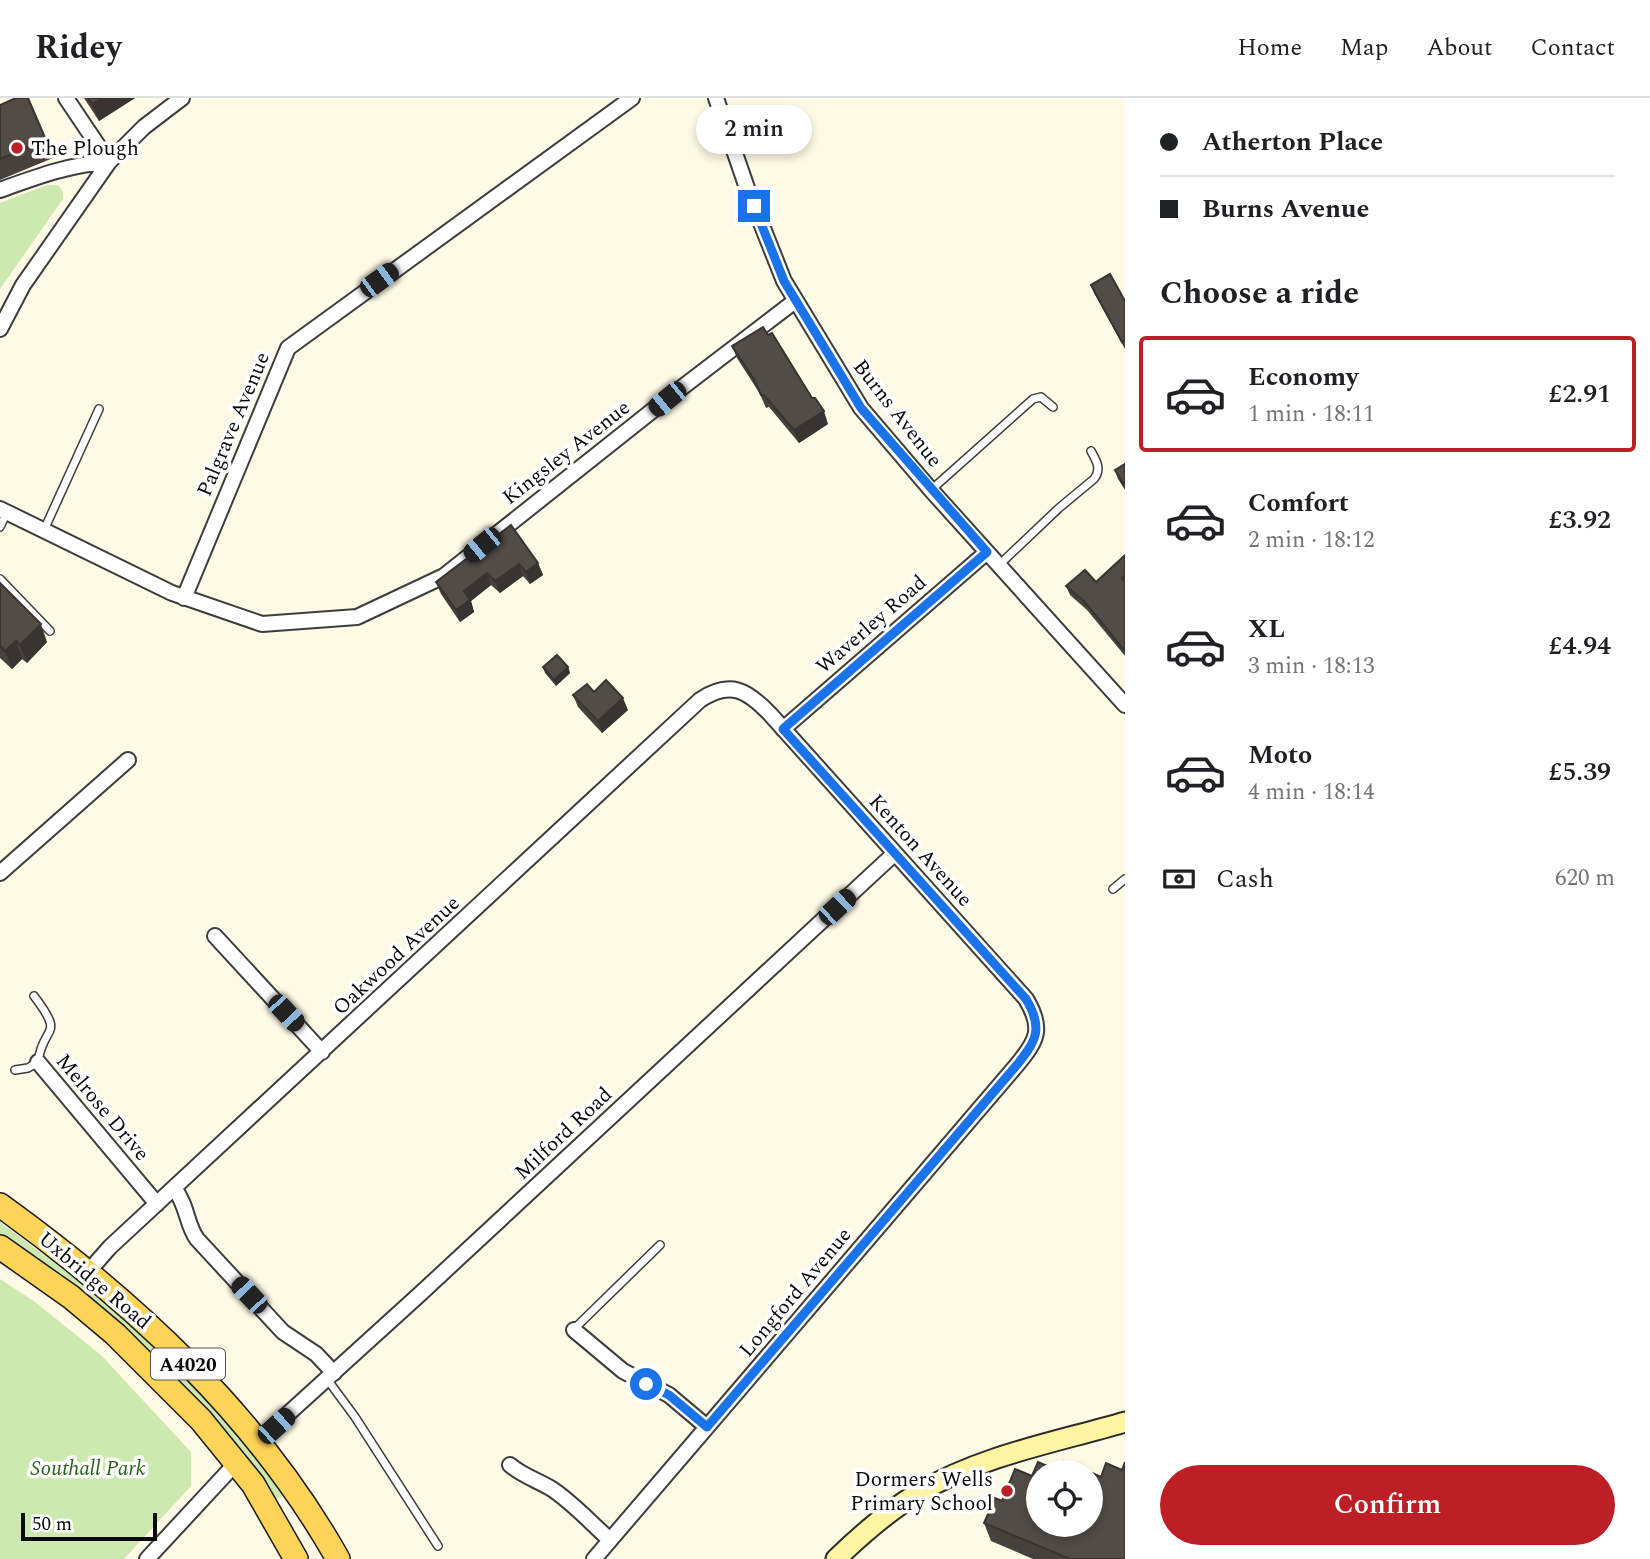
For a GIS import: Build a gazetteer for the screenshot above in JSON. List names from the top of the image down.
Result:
{
  "streets": {
    "main road": ["Uxbridge Road", "A4020"],
    "street": [
      "Burns Avenue",
      "Palgrave Avenue",
      "Kingsley Avenue",
      "Waverley Road",
      "Kenton Avenue",
      "Oakwood Avenue",
      "Melrose Drive",
      "Milford Road",
      "Longford Avenue"
    ]
  },
  "crossings": [
    ["Burns Avenue", "Kingsley Avenue"],
    ["Burns Avenue", "Waverley Road"],
    ["Palgrave Avenue", "Kingsley Avenue"],
    ["Waverley Road", "Kenton Avenue"],
    ["Kenton Avenue", "Oakwood Avenue"],
    ["Kenton Avenue", "Milford Road"],
    ["Kenton Avenue", "Longford Avenue"],
    ["Oakwood Avenue", "Melrose Drive"],
    ["Oakwood Avenue", "Uxbridge Road"],
    ["Milford Road", "Uxbridge Road"]
  ],
  "parks": ["Southall Park"],
  "places": ["The Plough", "Dormers Wells Primary School"],
  "scale_bar": "50 m",
  "page": {
    "header": "Ridey",
    "nav": [
      "Home",
      "Map",
      "About",
      "Contact"
    ],
    "banner": ["Atherton Place", "Burns Avenue"],
    "bubble": "2 min",
    "heading": "Choose a ride",
    "list": [
      {
        "name": "Economy",
        "note": "1 min · 18:11",
        "value": "£2.91"
      },
      {
        "name": "Comfort",
        "note": "2 min · 18:12",
        "value": "£3.92"
      },
      {
        "name": "XL",
        "note": "3 min · 18:13",
        "value": "£4.94"
      },
      {
        "name": "Moto",
        "note": "4 min · 18:14",
        "value": "£5.39"
      }
    ],
    "pay": ["Cash", "620 m"],
    "buttons": "Confirm",
    "scale": "50 m"
  }
}
